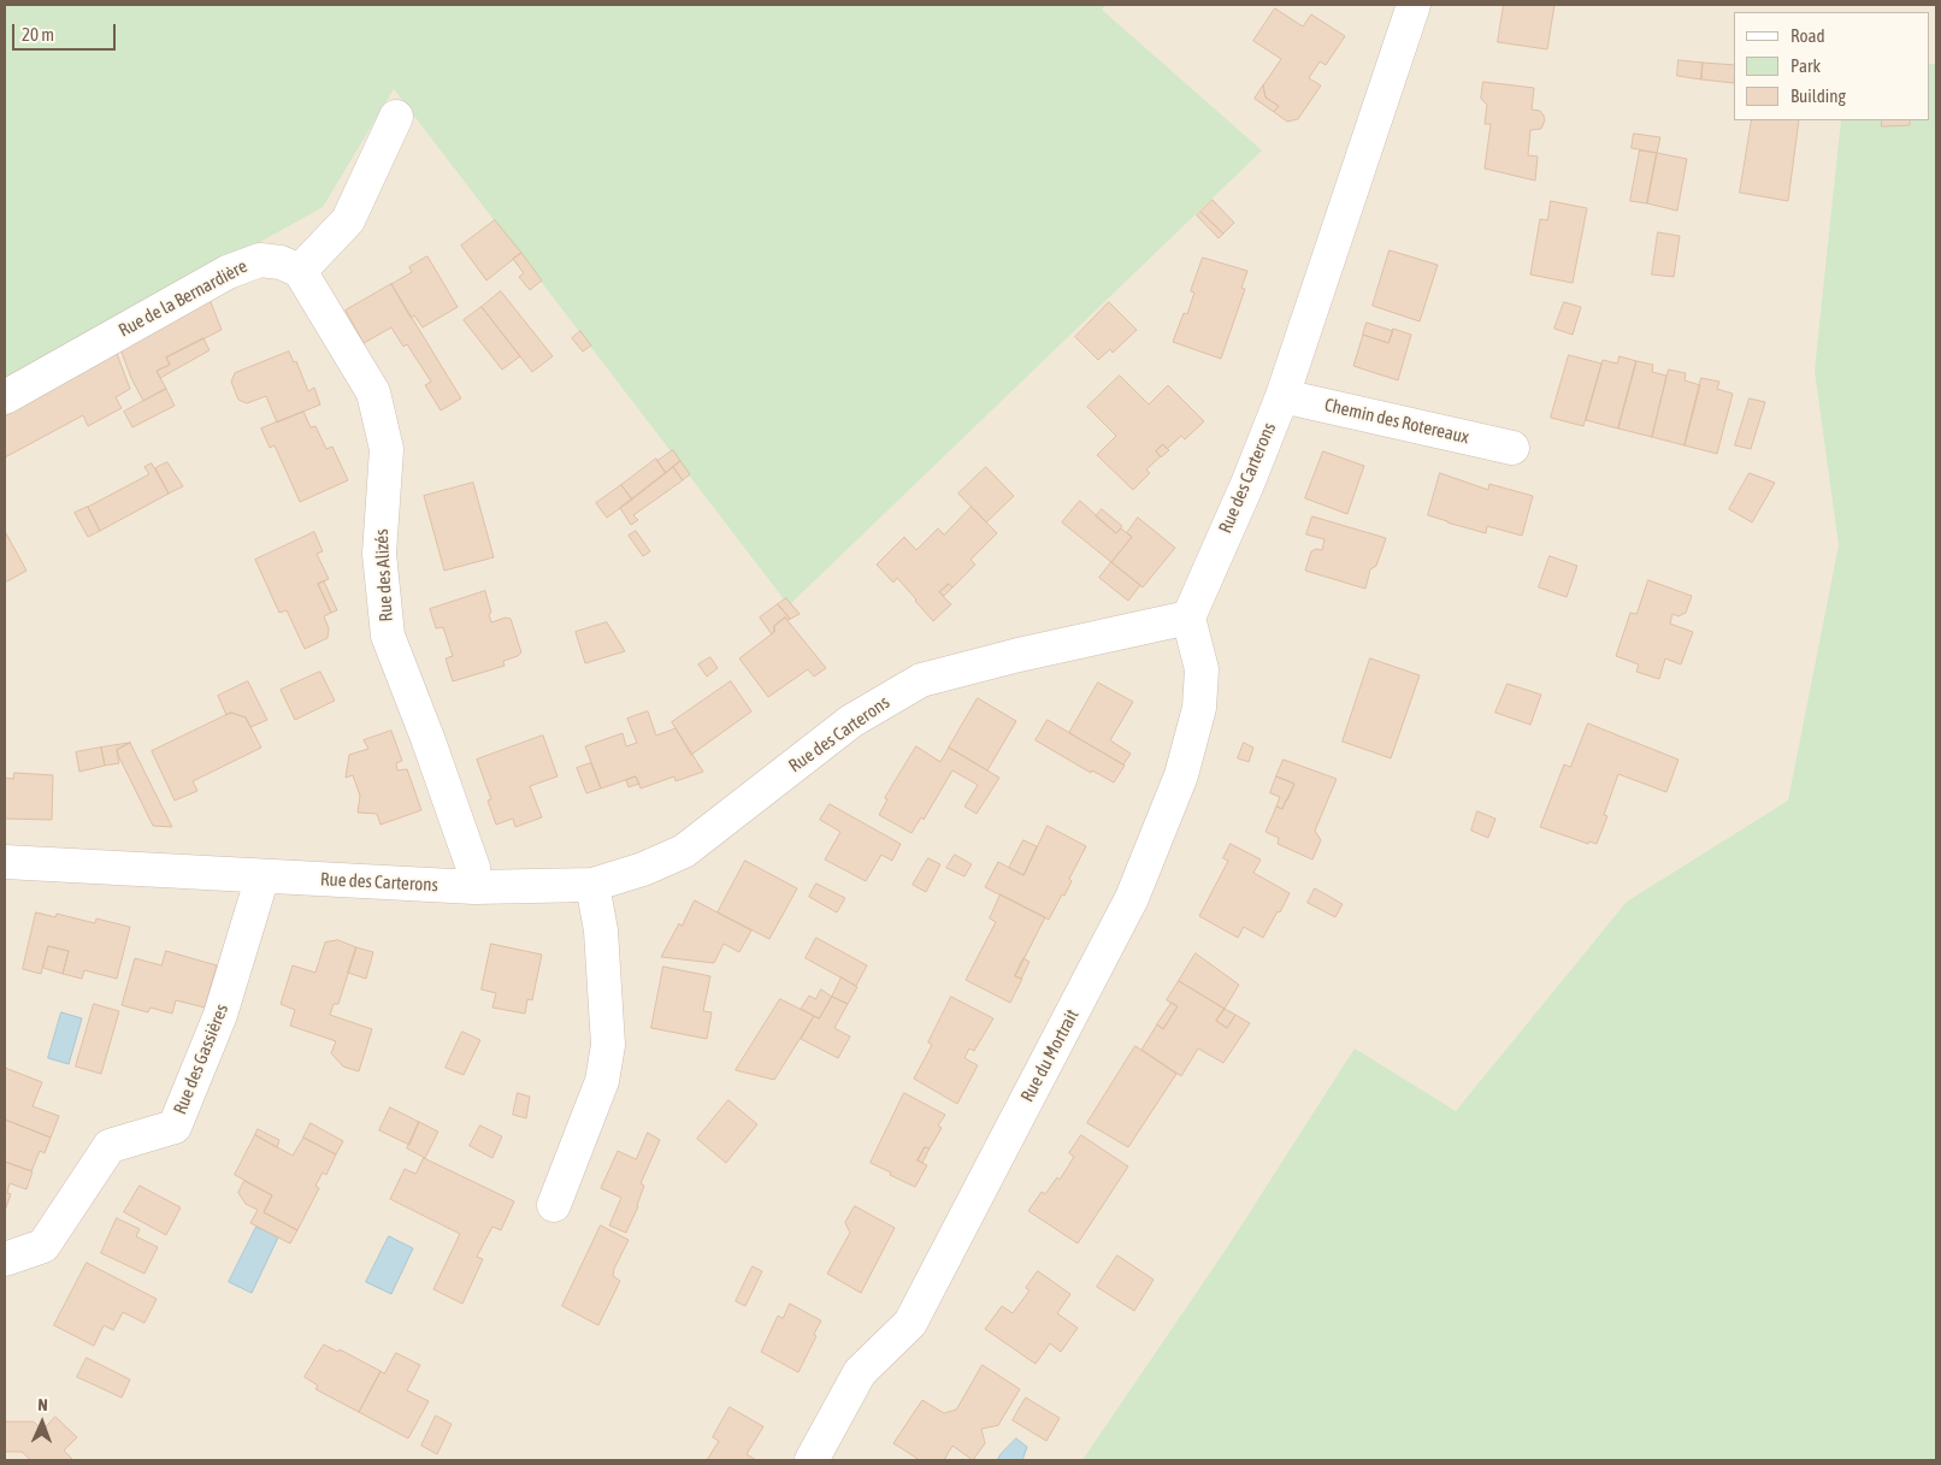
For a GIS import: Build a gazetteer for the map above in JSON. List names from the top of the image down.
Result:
{
  "streets": {
    "street": [
      "Rue de la Bernardière",
      "Chemin des Rotereaux",
      "Rue des Carterons",
      "Rue des Alizés",
      "Rue du Mortrait",
      "Rue des Gassières"
    ]
  },
  "crossings": [
    ["Rue de la Bernardière", "Rue des Alizés"],
    ["Chemin des Rotereaux", "Rue des Carterons"],
    ["Rue des Carterons", "Rue des Alizés"],
    ["Rue des Carterons", "Rue du Mortrait"],
    ["Rue des Carterons", "Rue des Gassières"]
  ],
  "legend": ["Road", "Park", "Building"],
  "scale_bar": "20 m",
  "north": "top"
}
